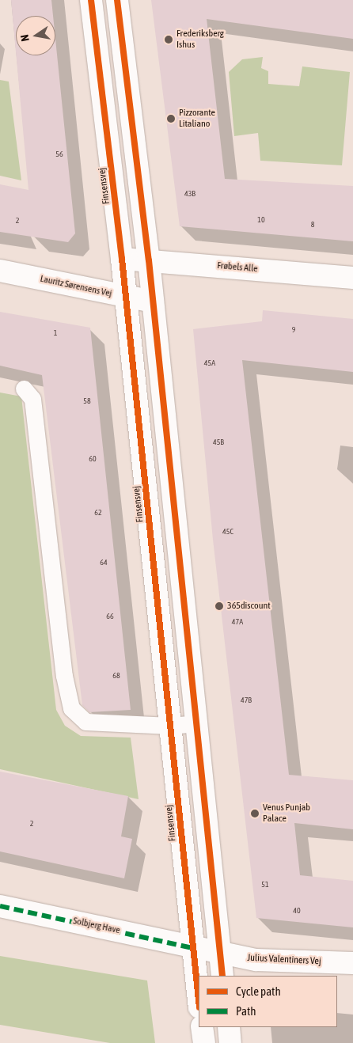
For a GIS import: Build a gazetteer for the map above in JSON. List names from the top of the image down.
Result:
{
  "streets": {
    "street": [
      "Finsensvej",
      "Frøbels Alle",
      "Lauritz Sørensens Vej",
      "Solbjerg Have",
      "Julius Valentiners Vej"
    ]
  },
  "crossings": [
    ["Finsensvej", "Frøbels Alle"],
    ["Finsensvej", "Lauritz Sørensens Vej"],
    ["Finsensvej", "Solbjerg Have"],
    ["Finsensvej", "Julius Valentiners Vej"],
    ["Solbjerg Have", "Julius Valentiners Vej"]
  ],
  "places": [
    "Frederiksberg Ishus",
    "Pizzorante Litaliano",
    "365discount",
    "Venus Punjab Palace"
  ],
  "house_numbers": [
    "56",
    "43B",
    "10",
    "2",
    "8",
    "9",
    "1",
    "45A",
    "58",
    "45B",
    "60",
    "62",
    "45C",
    "64",
    "66",
    "47A",
    "68",
    "47B",
    "2",
    "51",
    "40"
  ],
  "legend": ["Cycle path", "Path"],
  "north": "left"
}
